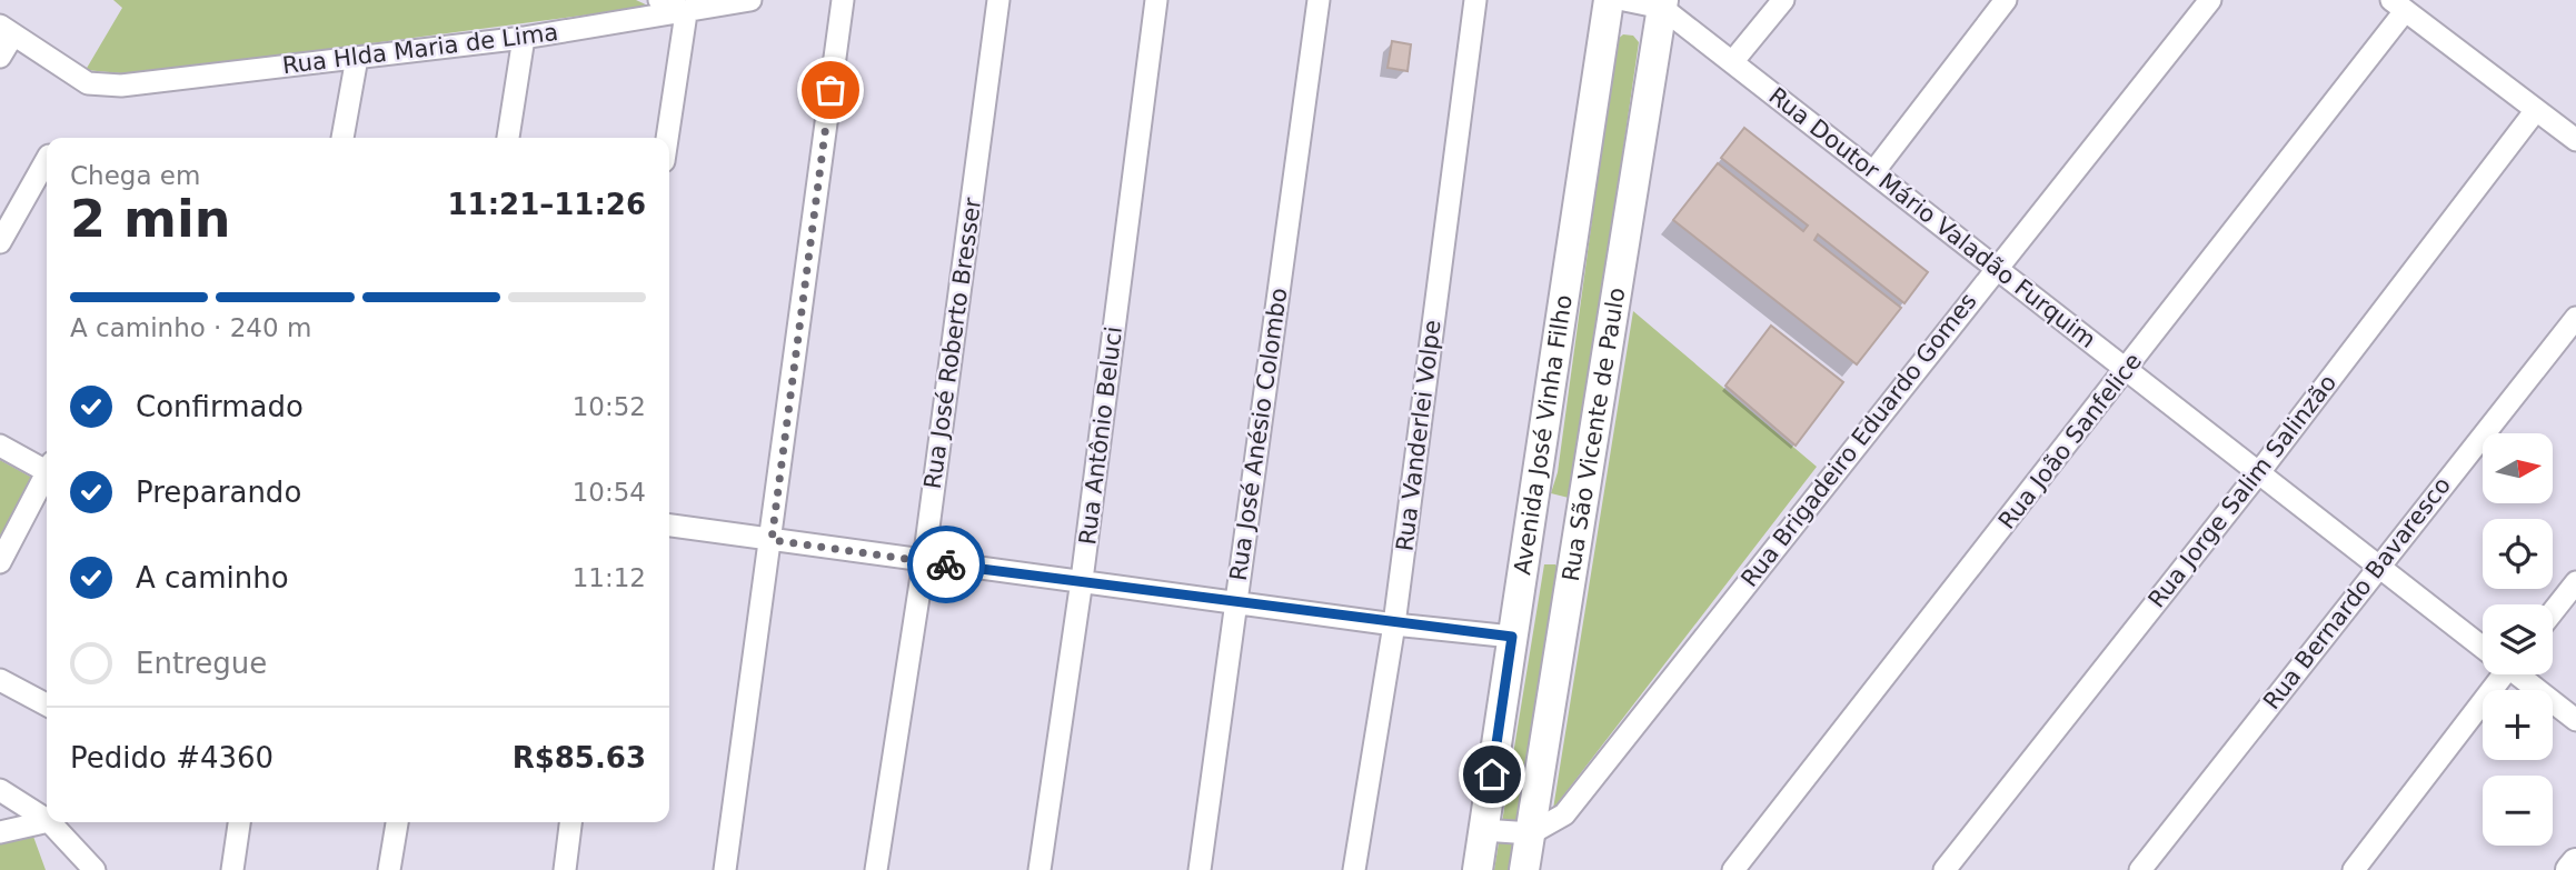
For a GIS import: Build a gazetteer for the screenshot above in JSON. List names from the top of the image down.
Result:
{
  "streets": {
    "street": [
      "Rua Hlda Maria de Lima",
      "Rua Doutor Mário Valadão Furquim",
      "Rua José Roberto Bresser",
      "Rua José Anésio Colombo",
      "Rua São Vicente de Paulo",
      "Rua Antônio Beluci",
      "Rua Vanderlei Volpe",
      "Avenida José Vinha Filho",
      "Rua Brigadeiro Eduardo Gomes",
      "Rua João Sanfelice",
      "Rua Jorge Salim Salinzão",
      "Rua Bernardo Bavaresco"
    ]
  },
  "crossings": [
    ["Rua Doutor Mário Valadão Furquim", "Rua São Vicente de Paulo"],
    ["Rua Doutor Mário Valadão Furquim", "Rua Brigadeiro Eduardo Gomes"],
    ["Rua Doutor Mário Valadão Furquim", "Rua João Sanfelice"],
    ["Rua Doutor Mário Valadão Furquim", "Rua Jorge Salim Salinzão"],
    ["Rua Doutor Mário Valadão Furquim", "Rua Bernardo Bavaresco"],
    ["Rua São Vicente de Paulo", "Rua Brigadeiro Eduardo Gomes"]
  ],
  "north": "right",
  "page": {
    "heading": ["2 min", "Chega em", "11:21–11:26"],
    "panel": ["Pedido #4360", "R$85.63"],
    "bar": "A caminho · 240 m",
    "list": [
      ["Confirmado", "10:52"],
      ["Preparando", "10:54"],
      ["A caminho", "11:12"],
      "Entregue"
    ],
    "map_buttons": ["+", "−"]
  }
}
